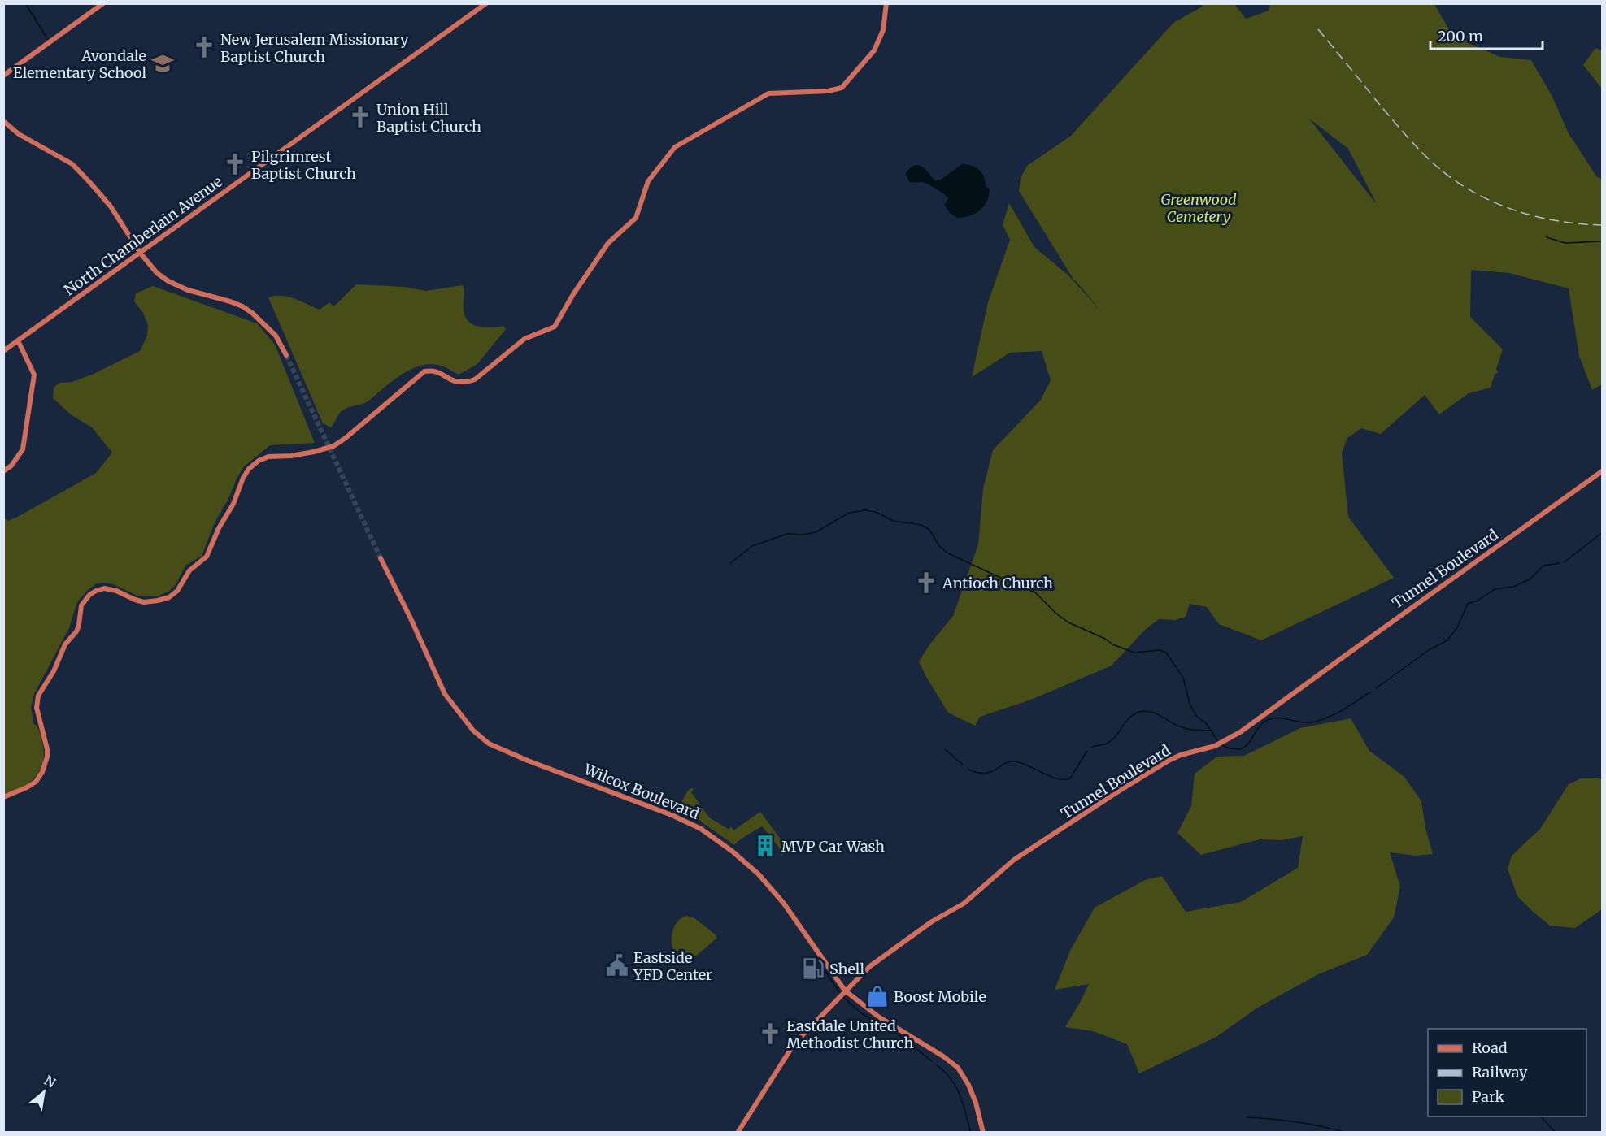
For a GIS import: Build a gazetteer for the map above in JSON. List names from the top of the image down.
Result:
{
  "streets": {
    "main road": ["North Chamberlain Avenue", "Tunnel Boulevard", "Wilcox Boulevard"]
  },
  "crossings": [
    ["Tunnel Boulevard", "Wilcox Boulevard"]
  ],
  "parks": ["Greenwood Cemetery"],
  "places": {
    "church": [
      "New Jerusalem Missionary Baptist Church",
      "Union Hill Baptist Church",
      "Pilgrimrest Baptist Church",
      "Antioch Church",
      "Eastdale United Methodist Church"
    ],
    "school or university": ["Avondale Elementary School"],
    "building": ["MVP Car Wash"],
    "public building": ["Eastside YFD Center"],
    "fuel station": ["Shell"],
    "shop": ["Boost Mobile"]
  },
  "legend": ["Road", "Railway", "Park"],
  "scale_bar": "200 m",
  "north": "top right"
}
